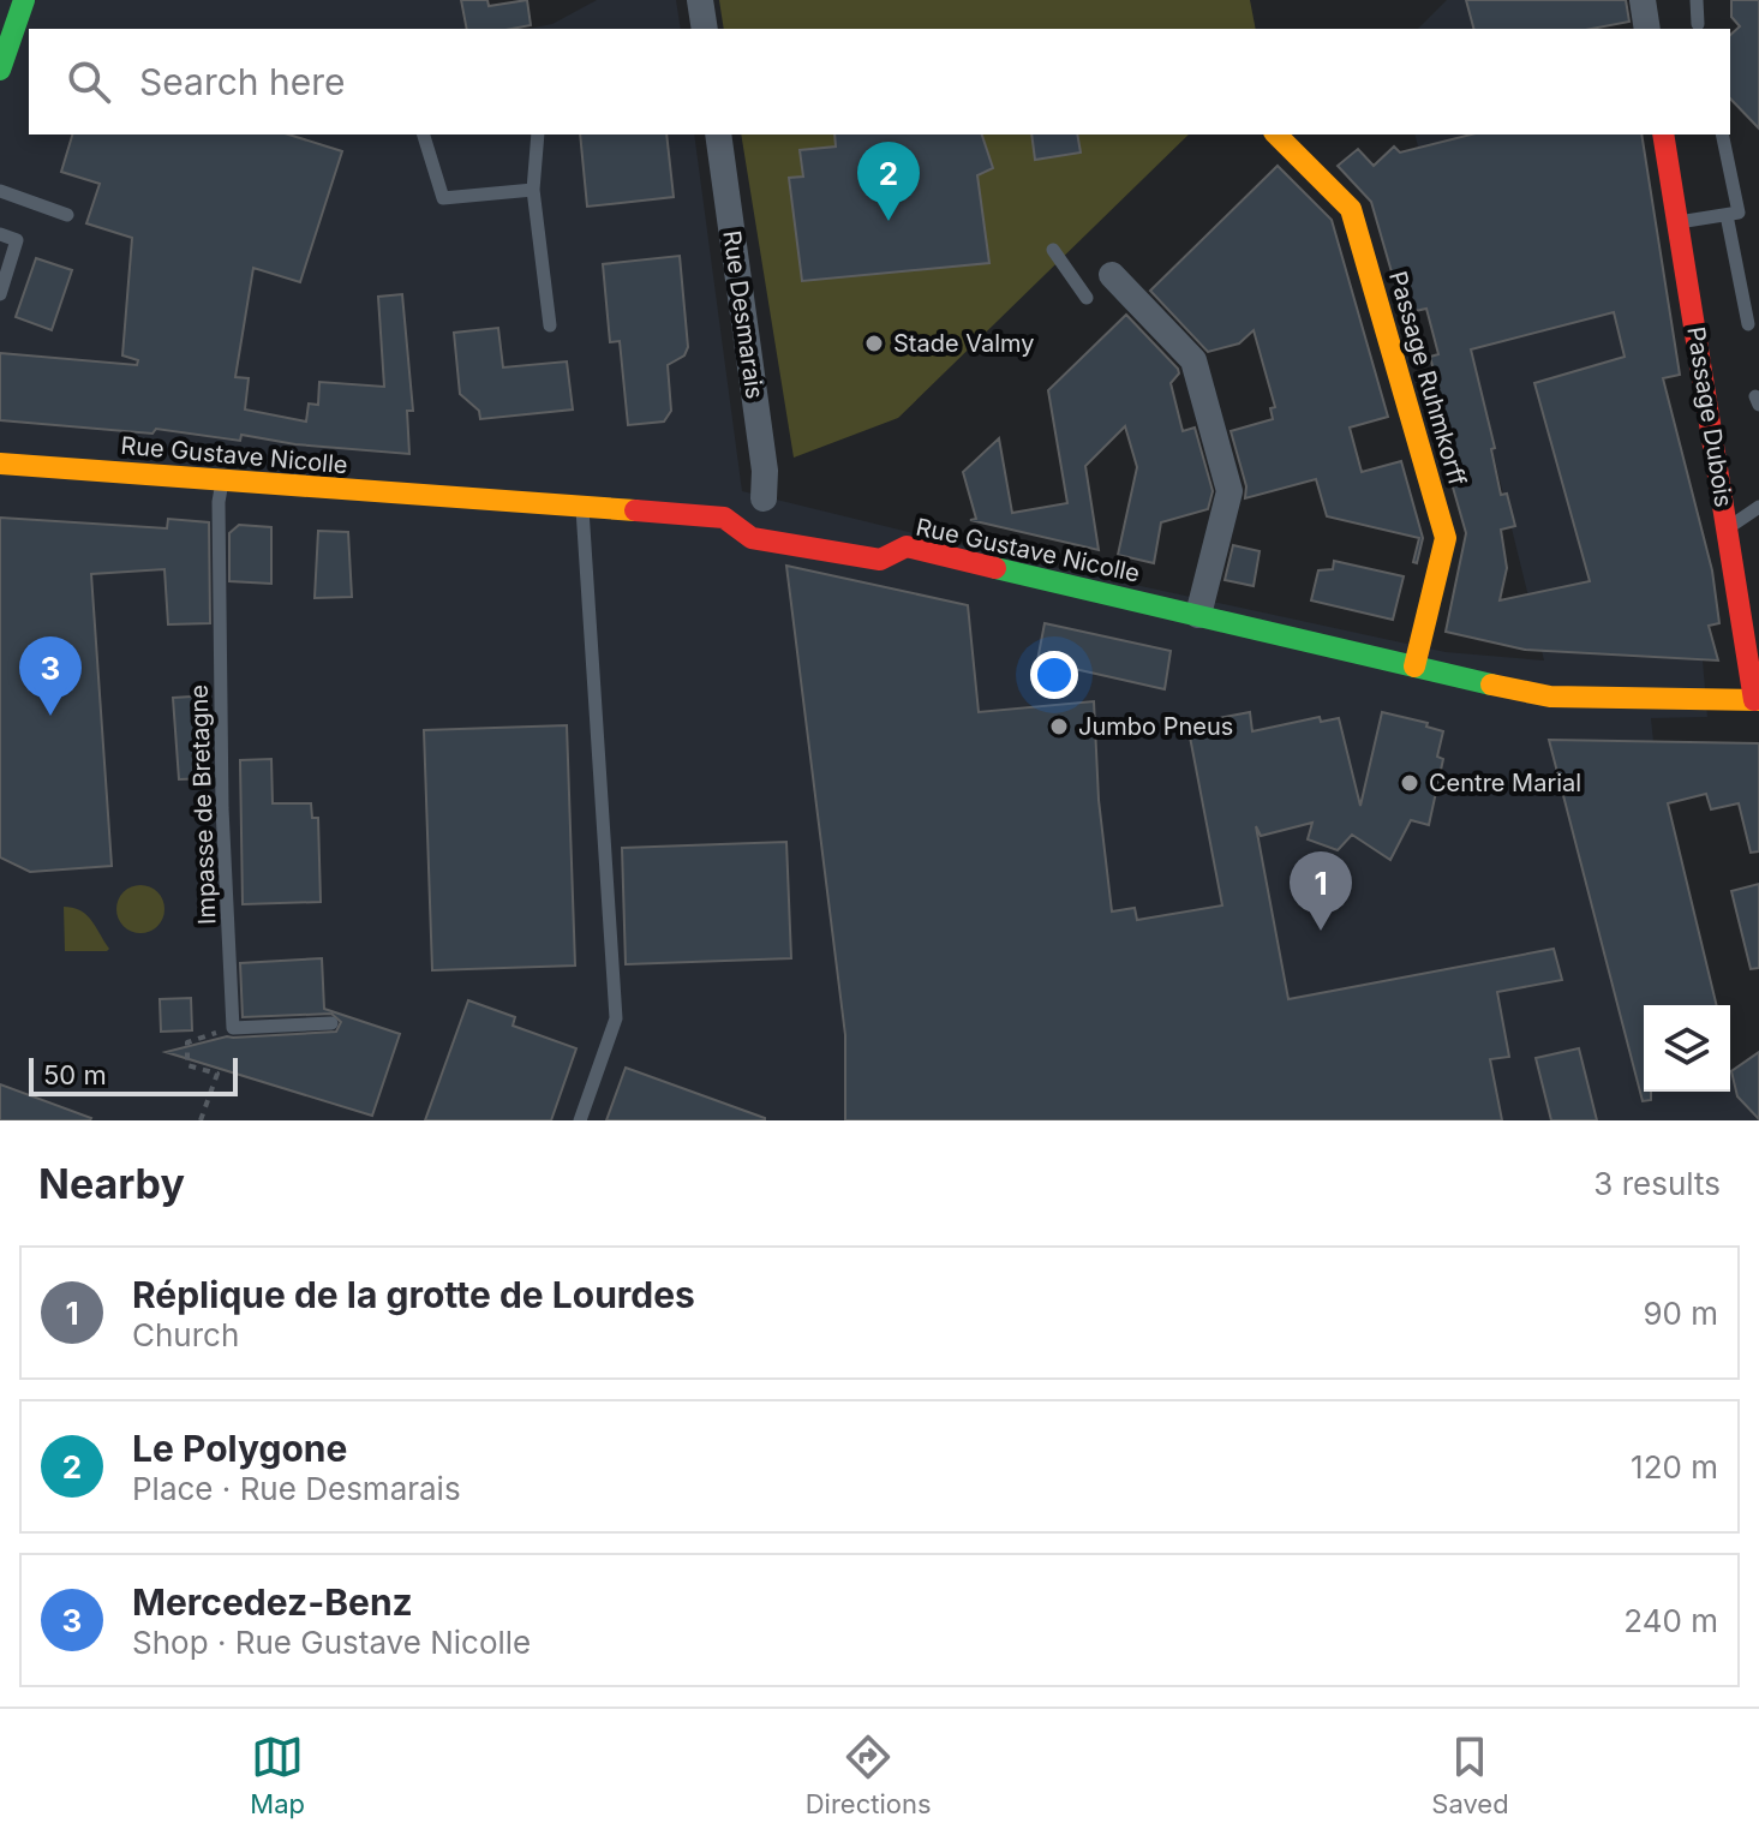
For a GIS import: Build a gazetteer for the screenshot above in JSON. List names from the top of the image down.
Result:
{
  "streets": {
    "street": [
      "Rue Desmarais",
      "Passage Ruhmkorff",
      "Passage Dubois",
      "Rue Gustave Nicolle"
    ],
    "lane": ["Impasse de Bretagne"]
  },
  "crossings": [
    ["Passage Ruhmkorff", "Rue Gustave Nicolle"],
    ["Passage Dubois", "Rue Gustave Nicolle"],
    ["Rue Gustave Nicolle", "Impasse de Bretagne"]
  ],
  "places": ["Stade Valmy", "Jumbo Pneus", "Centre Marial"],
  "scale_bar": "50 m",
  "page": {
    "search": "Search here",
    "pins": ["2", "3", "1"],
    "scale": "50 m",
    "heading": ["Nearby", "3 results"],
    "list": [
      {
        "mark": "1",
        "name": "Réplique de la grotte de Lourdes",
        "note": "Church",
        "value": "90 m"
      },
      {
        "mark": "2",
        "name": "Le Polygone",
        "note": "Place · Rue Desmarais",
        "value": "120 m"
      },
      {
        "mark": "3",
        "name": "Mercedez-Benz",
        "note": "Shop · Rue Gustave Nicolle",
        "value": "240 m"
      }
    ],
    "nav": ["Map", "Directions", "Saved"]
  }
}
